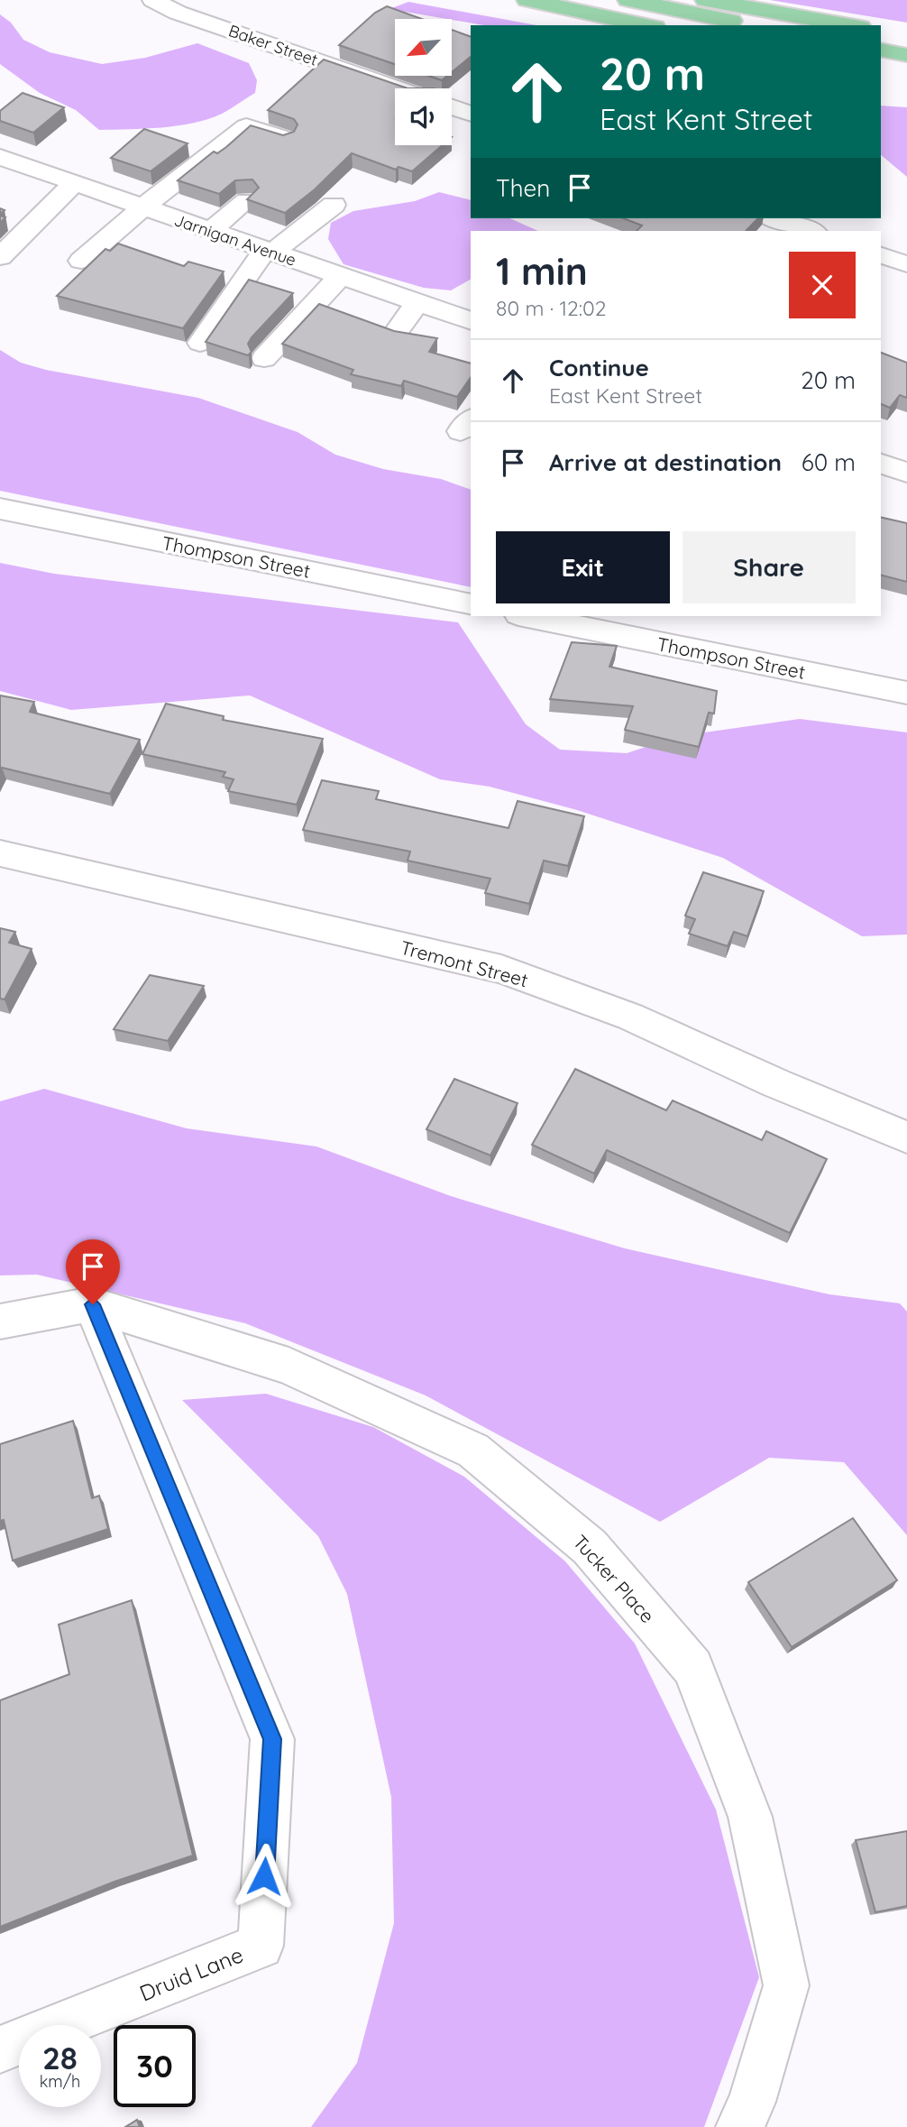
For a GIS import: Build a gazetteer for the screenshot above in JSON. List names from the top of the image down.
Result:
{
  "streets": {
    "street": [
      "Baker Street",
      "Jarnigan Avenue",
      "Thompson Street",
      "Tremont Street",
      "Tucker Place",
      "Druid Lane"
    ]
  },
  "crossings": [
    ["Tucker Place", "Druid Lane"]
  ],
  "north": "bottom left",
  "page": {
    "turn": ["20 m", "East Kent Street"],
    "then": "Then",
    "heading": ["1 min", "80 m · 12:02"],
    "list": [
      {
        "name": "Continue",
        "note": "East Kent Street",
        "value": "20 m"
      },
      {
        "name": "Arrive at destination",
        "value": "60 m"
      }
    ],
    "buttons": ["Exit", "Share"],
    "speed": "28 km/h",
    "limit": "30"
  }
}
